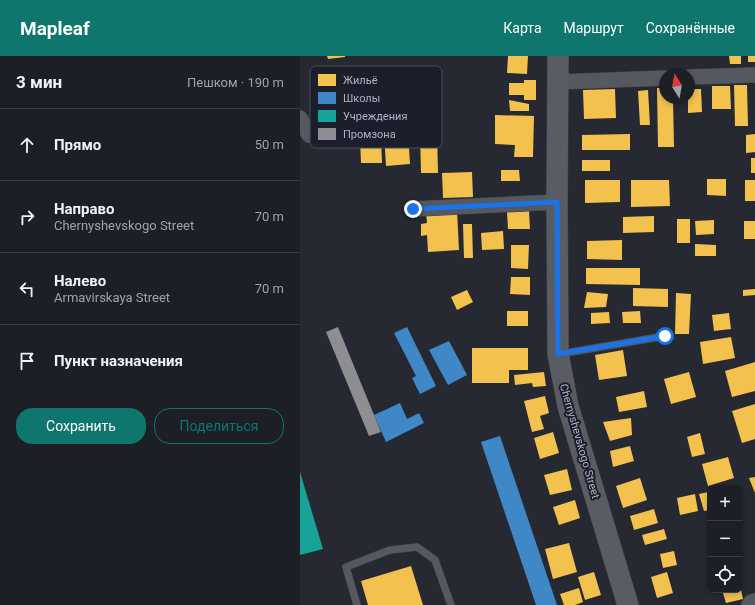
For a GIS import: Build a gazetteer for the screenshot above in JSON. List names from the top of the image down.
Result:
{
  "streets": {
    "street": ["Chernyshevskogo Street"]
  },
  "legend": [
    "Жильё",
    "Школы",
    "Учреждения",
    "Промзона"
  ],
  "north": "top",
  "page": {
    "header": "Mapleaf",
    "nav": ["Карта", "Маршрут", "Сохранённые"],
    "heading": ["3 мин", "Пешком · 190 m"],
    "list": [
      ["Прямо", "50 m"],
      ["Направо", "Chernyshevskogo Street", "70 m"],
      ["Налево", "Armavirskaya Street", "70 m"],
      "Пункт назначения"
    ],
    "buttons": ["Сохранить", "Поделиться"],
    "map_buttons": ["+", "−"]
  }
}
